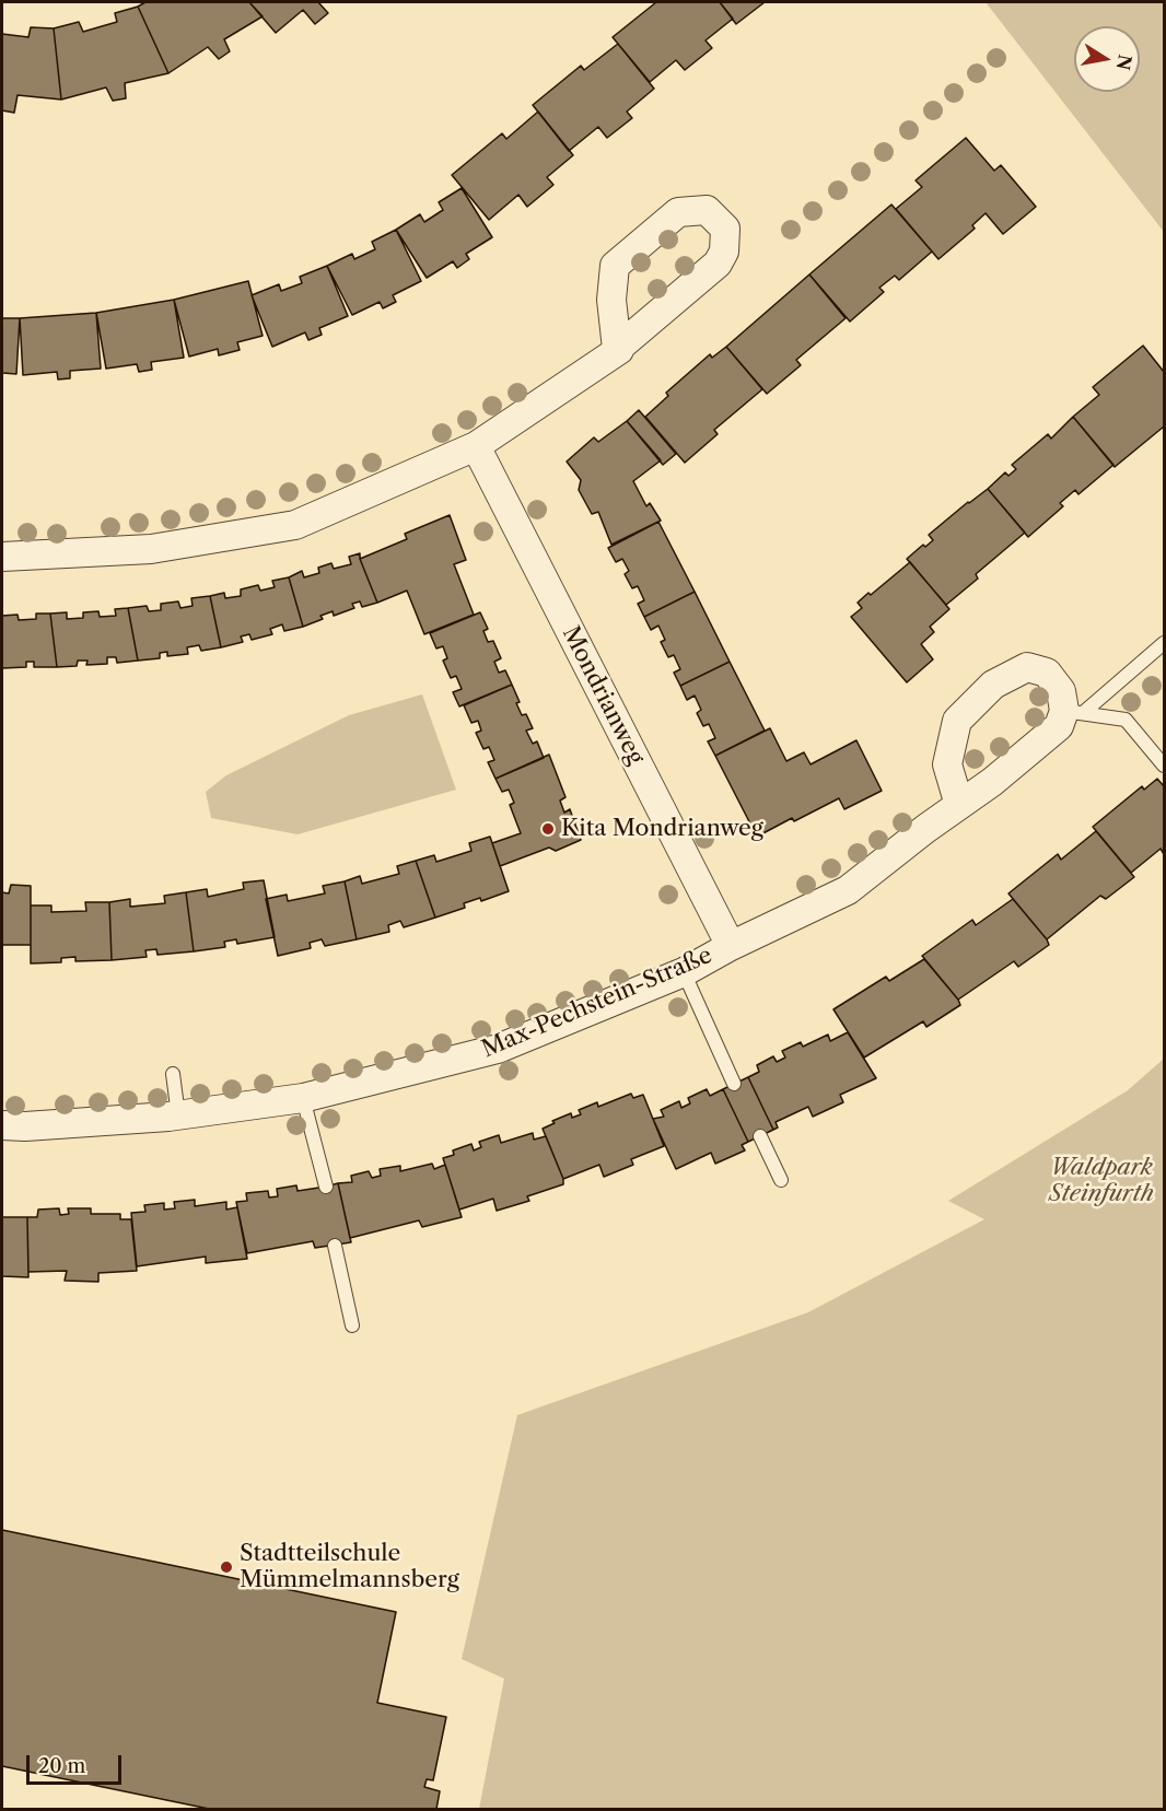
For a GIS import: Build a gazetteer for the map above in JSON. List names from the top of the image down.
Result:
{
  "streets": {
    "street": ["Mondrianweg", "Max-Pechstein-Straße"]
  },
  "crossings": [
    ["Mondrianweg", "Max-Pechstein-Straße"]
  ],
  "parks": ["Waldpark Steinfurth"],
  "places": ["Kita Mondrianweg", "Stadtteilschule Mümmelmannsberg"],
  "scale_bar": "20 m",
  "north": "right"
}
